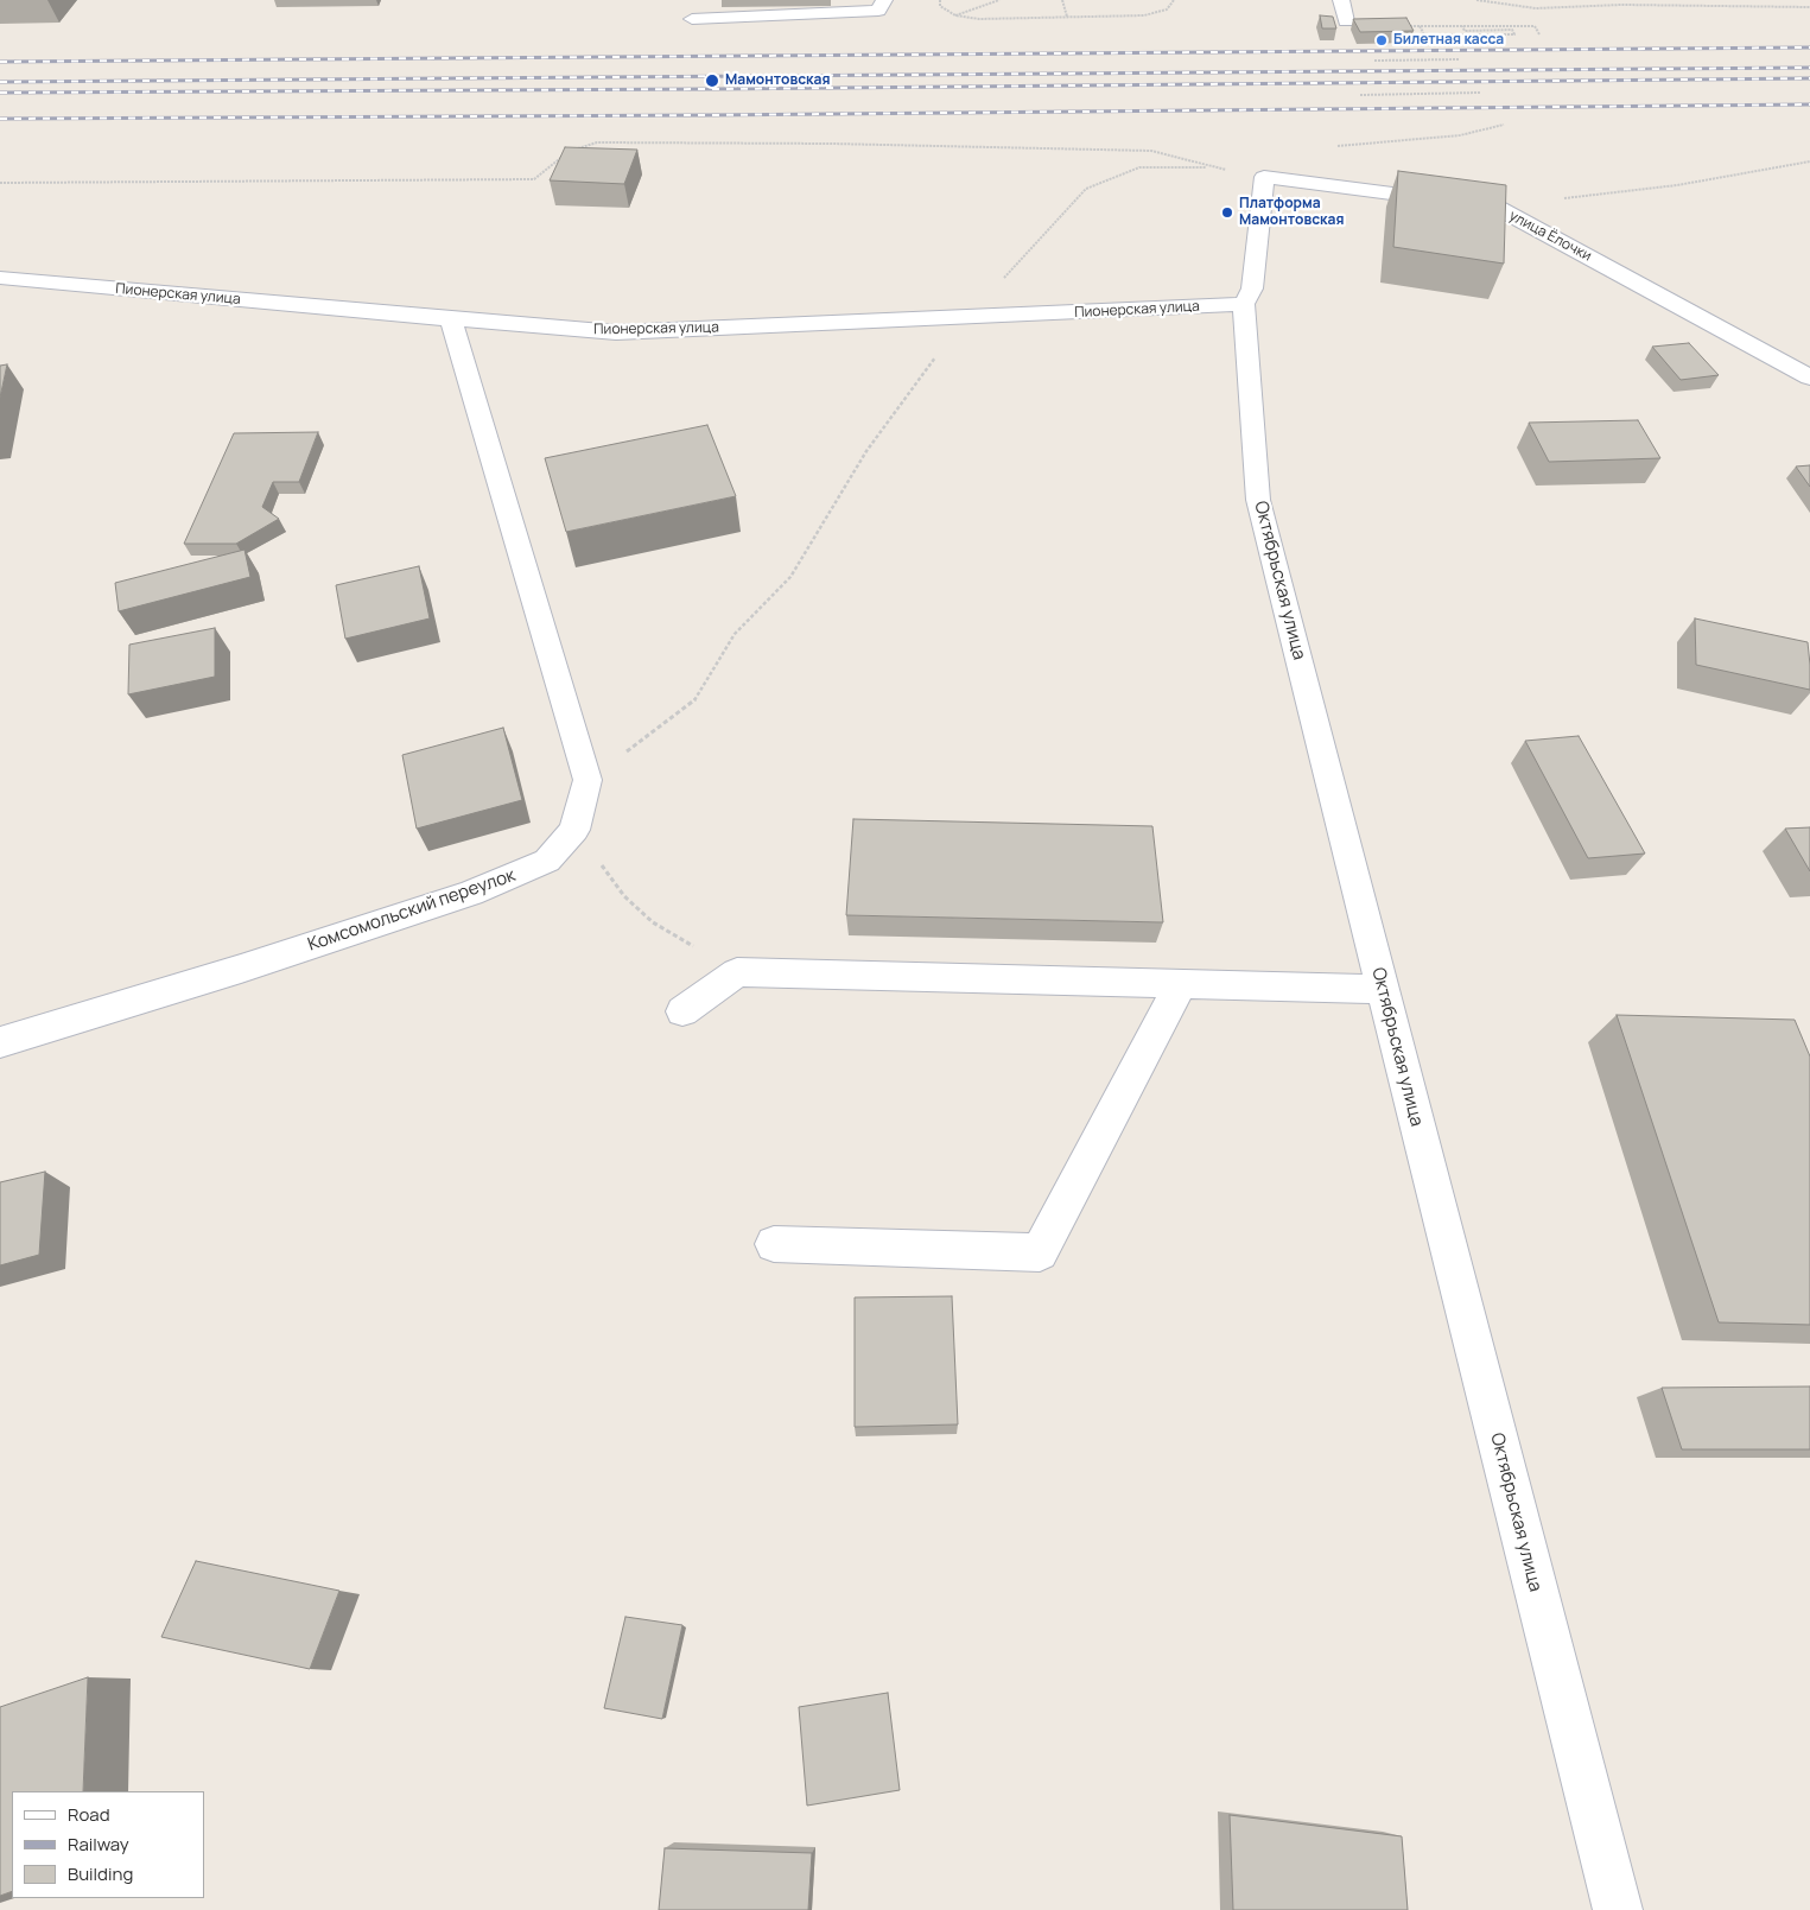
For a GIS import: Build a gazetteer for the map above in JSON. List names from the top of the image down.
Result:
{
  "streets": {
    "street": [
      "улица Ёлочки",
      "Пионерская улица",
      "Октябрьская улица",
      "Комсомольский переулок"
    ]
  },
  "crossings": [
    ["улица Ёлочки", "Октябрьская улица"],
    ["Пионерская улица", "Октябрьская улица"],
    ["Пионерская улица", "Комсомольский переулок"]
  ],
  "places": ["Билетная касса", "Мамонтовская", "Платформа Мамонтовская"],
  "legend": ["Road", "Railway", "Building"]
}
